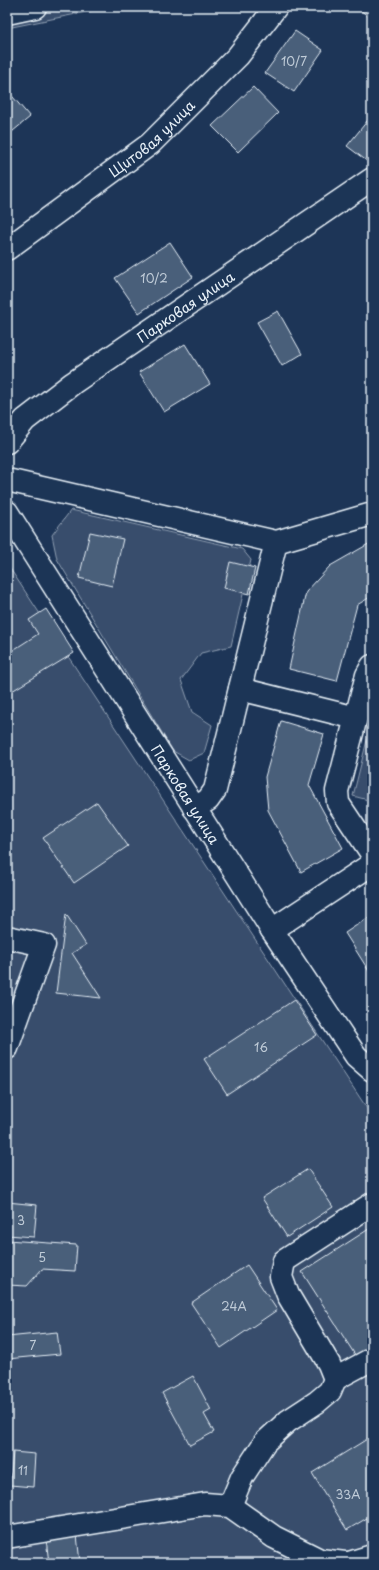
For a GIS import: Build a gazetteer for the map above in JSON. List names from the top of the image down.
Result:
{
  "streets": {
    "street": ["Щитовая улица", "Парковая улица"]
  },
  "house_numbers": [
    "10/7",
    "10/2",
    "16",
    "3",
    "5",
    "24А",
    "7",
    "11",
    "33А"
  ]
}
